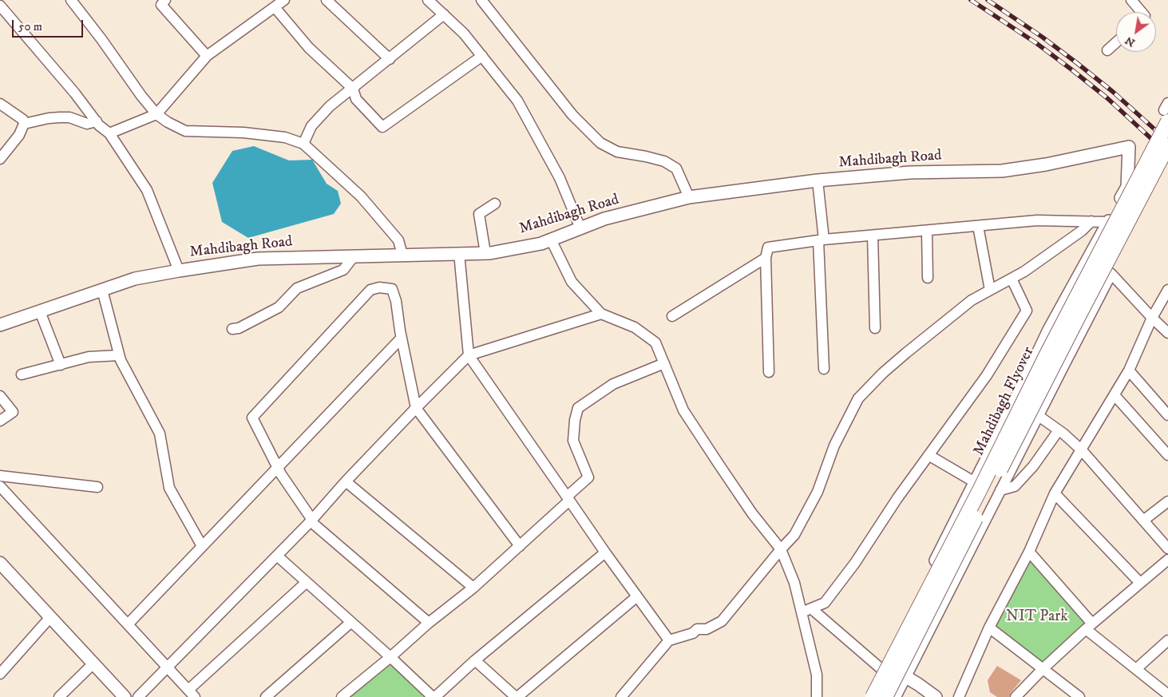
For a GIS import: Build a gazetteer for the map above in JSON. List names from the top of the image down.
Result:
{
  "streets": {
    "main road": ["Mahdibagh Flyover"],
    "street": ["Mahdibagh Road"]
  },
  "parks": ["NIT Park"],
  "scale_bar": "50 m",
  "north": "bottom left"
}
